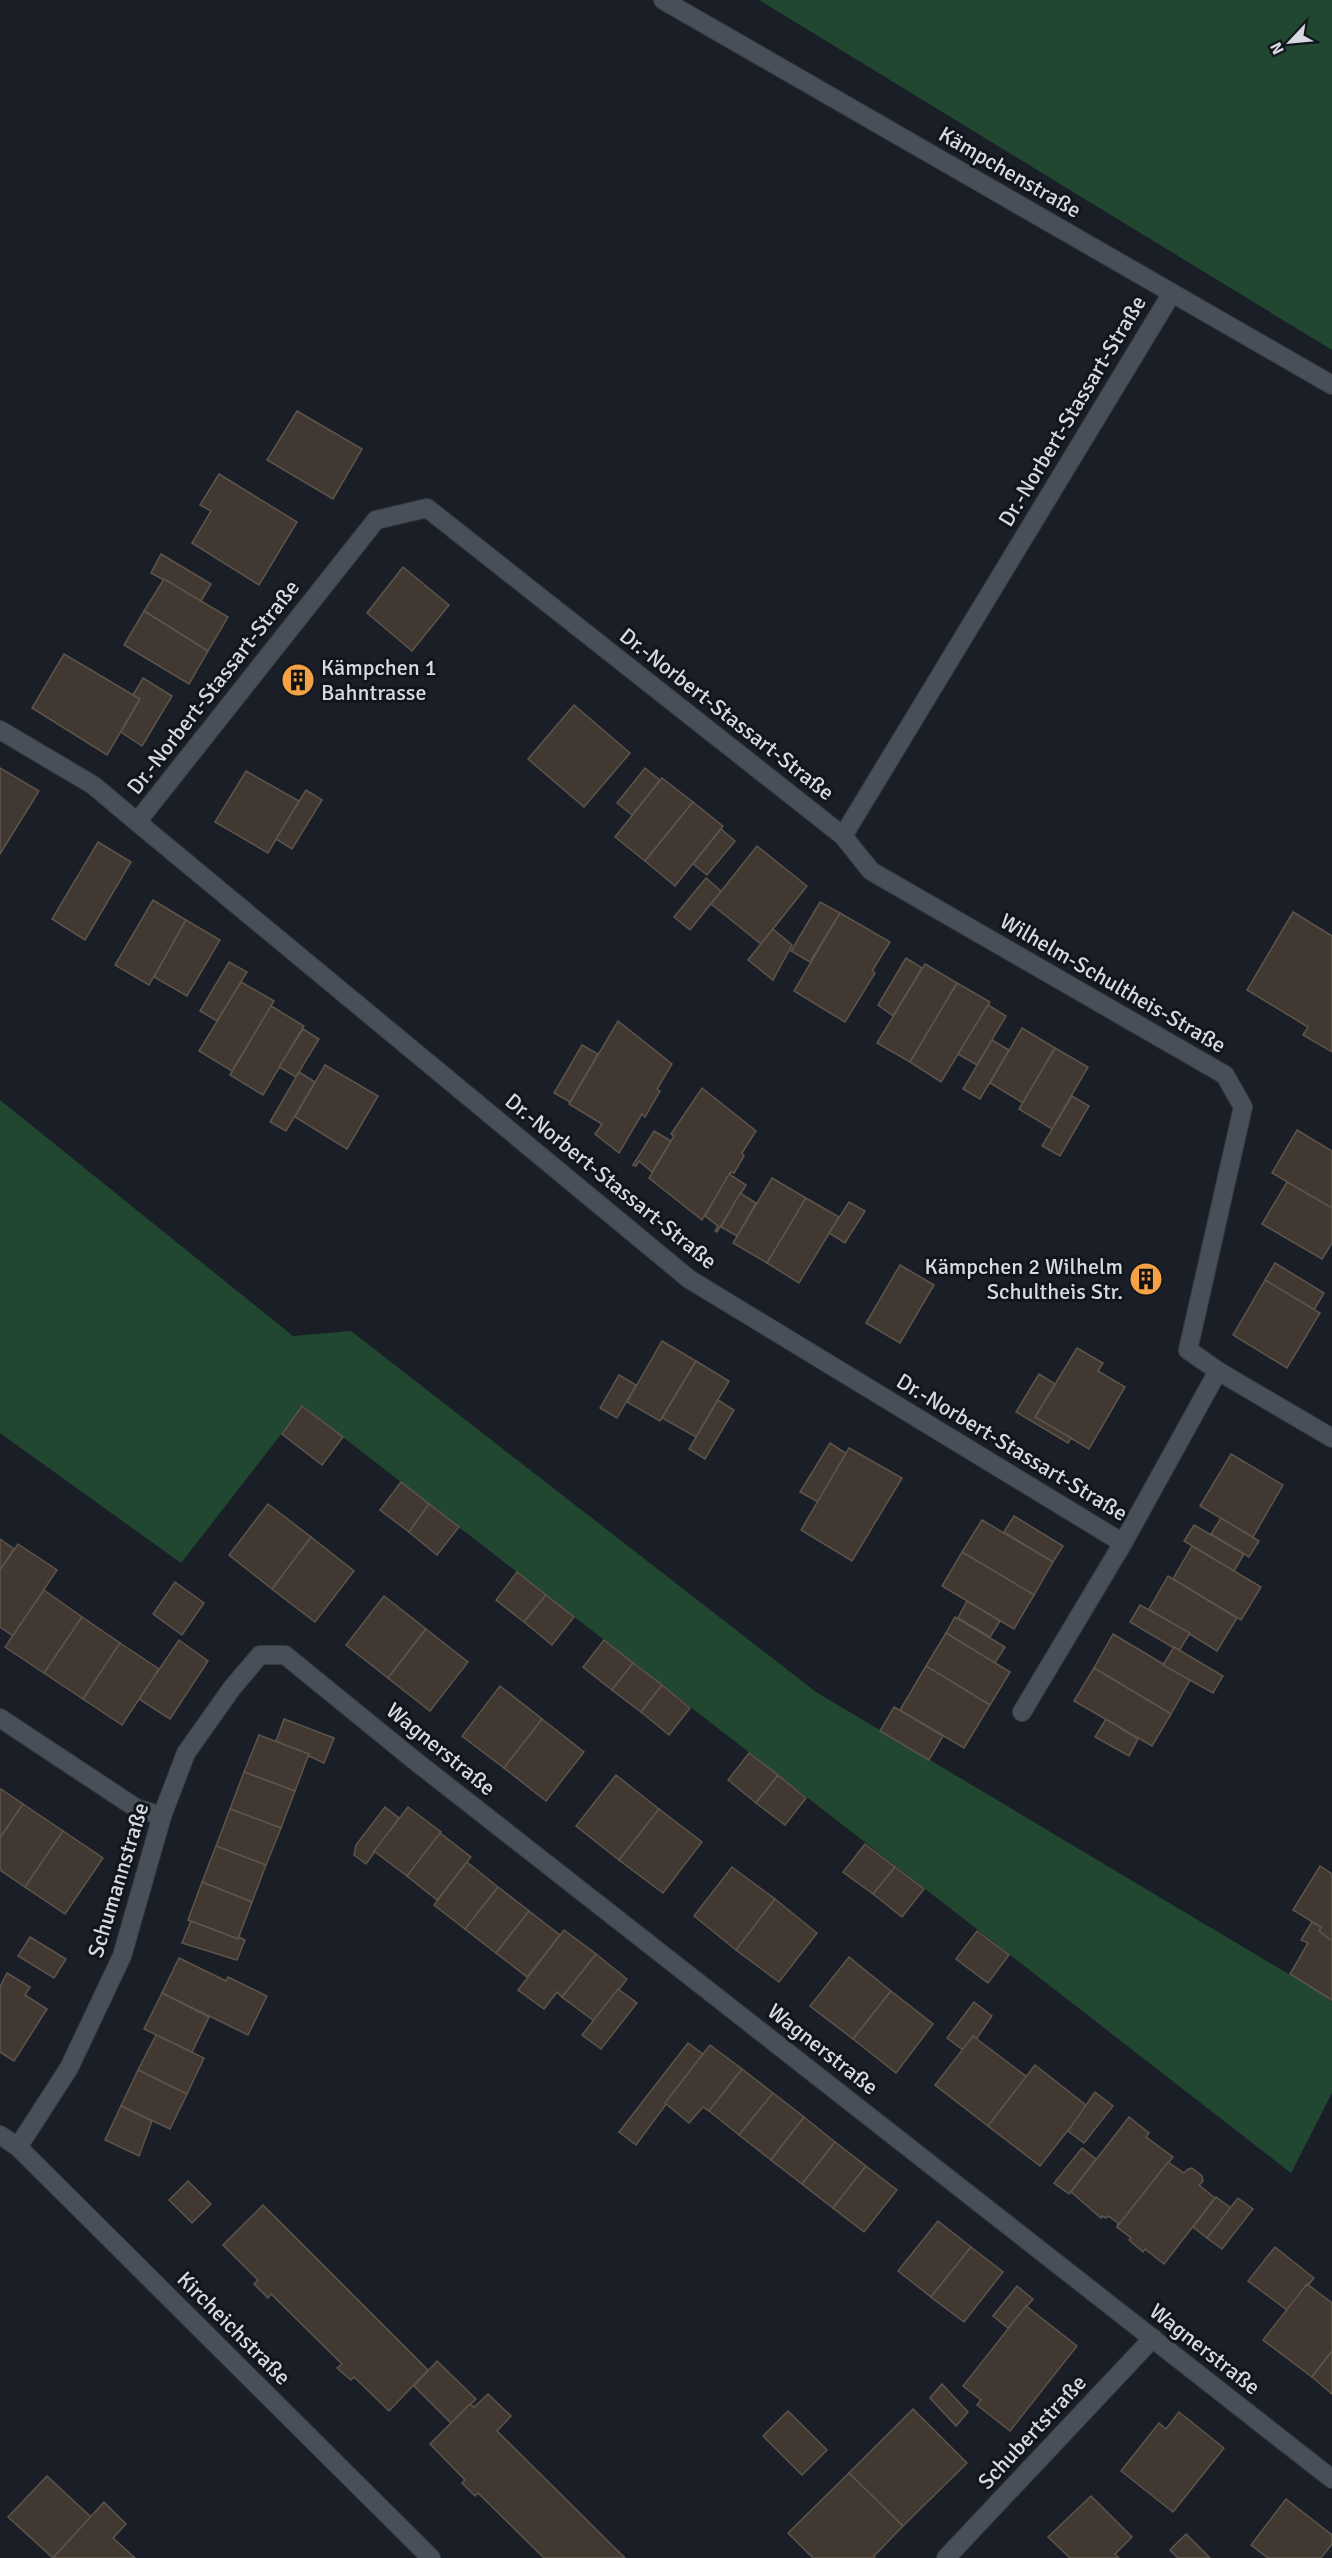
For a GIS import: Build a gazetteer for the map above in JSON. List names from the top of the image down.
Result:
{
  "streets": {
    "street": [
      "Kämpchenstraße",
      "Dr.-Norbert-Stassart-Straße",
      "Wilhelm-Schultheis-Straße",
      "Wagnerstraße",
      "Schumannstraße",
      "Kircheichstraße",
      "Schubertstraße"
    ]
  },
  "crossings": [
    ["Kämpchenstraße", "Dr.-Norbert-Stassart-Straße"],
    ["Dr.-Norbert-Stassart-Straße", "Wilhelm-Schultheis-Straße"],
    ["Wagnerstraße", "Schumannstraße"],
    ["Wagnerstraße", "Schubertstraße"],
    ["Schumannstraße", "Kircheichstraße"]
  ],
  "places": {
    "building": ["Kämpchen 1 Bahntrasse", "Kämpchen 2 Wilhelm Schultheis Str."]
  },
  "north": "bottom left"
}
